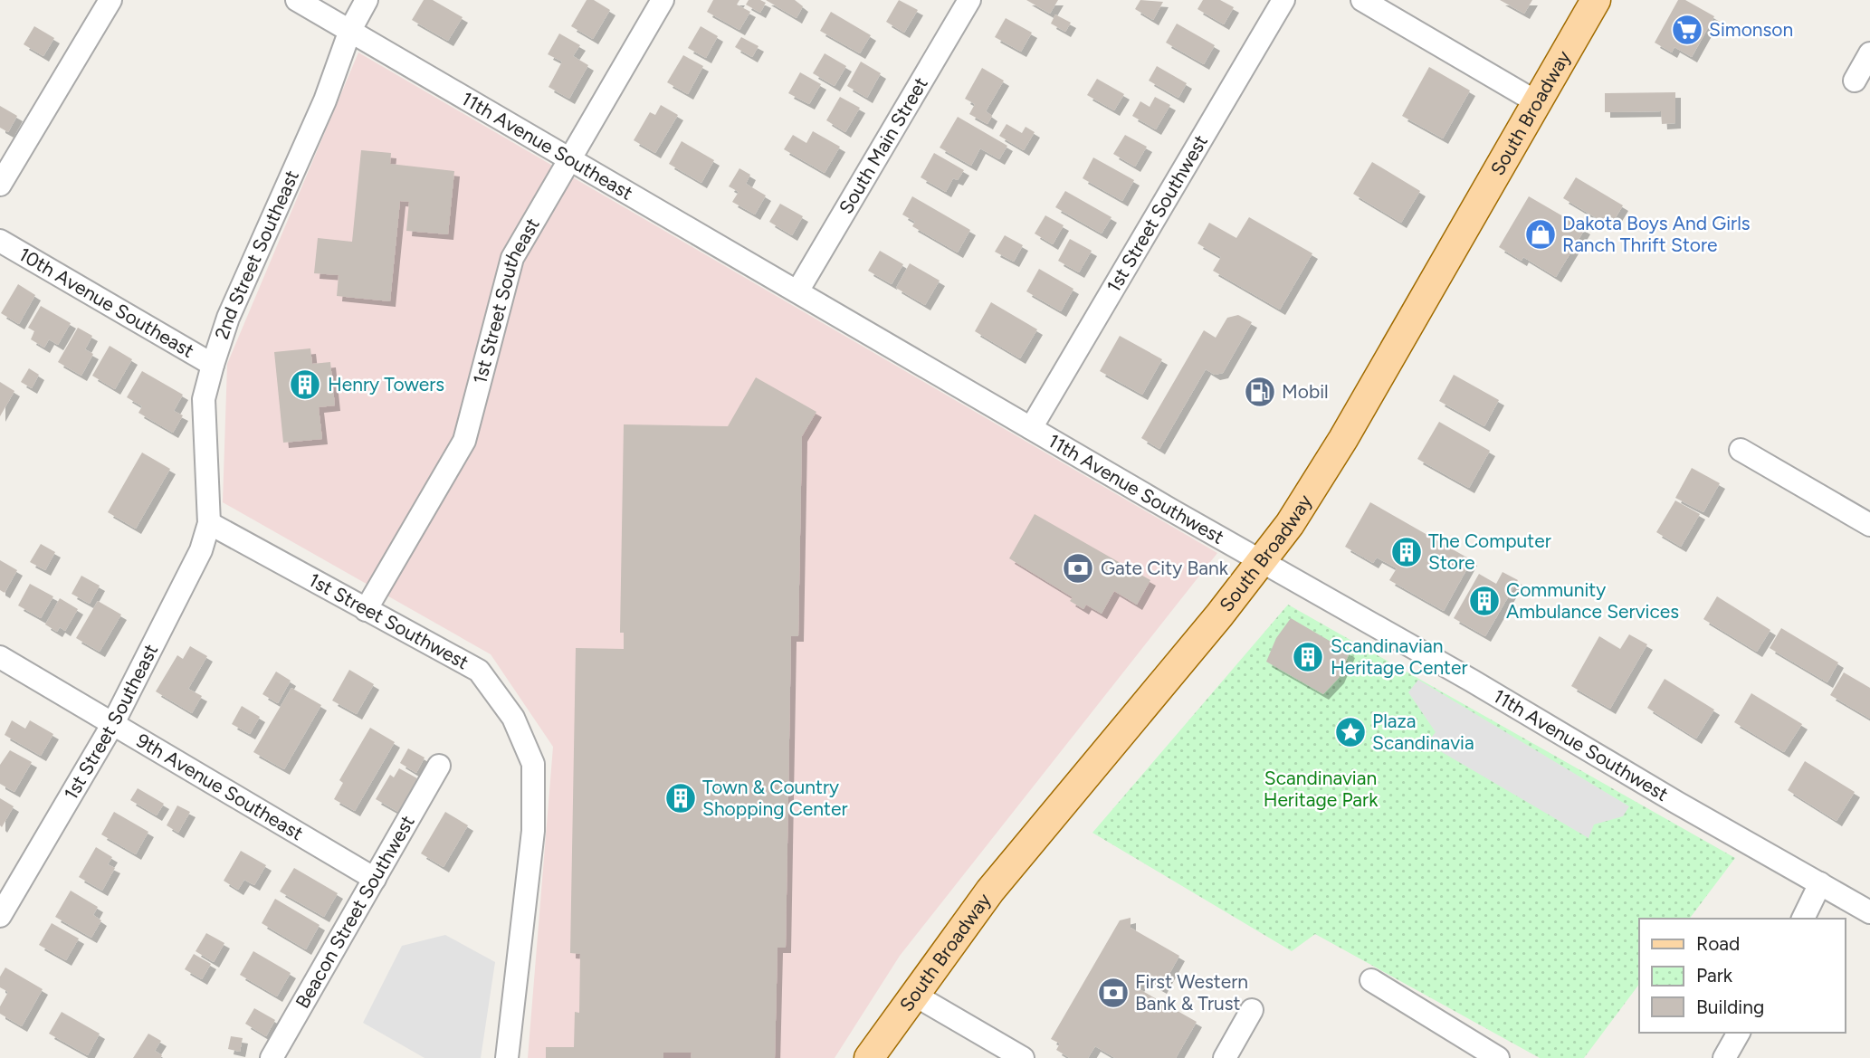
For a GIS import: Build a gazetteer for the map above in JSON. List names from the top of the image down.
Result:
{
  "streets": {
    "main road": ["South Broadway"],
    "street": [
      "11th Avenue Southeast",
      "South Main Street",
      "1st Street Southwest",
      "2nd Street Southeast",
      "10th Avenue Southeast",
      "1st Street Southeast",
      "11th Avenue Southwest",
      "9th Avenue Southeast",
      "Beacon Street Southwest"
    ]
  },
  "crossings": [
    ["South Broadway", "11th Avenue Southwest"],
    ["11th Avenue Southeast", "South Main Street"],
    ["11th Avenue Southeast", "2nd Street Southeast"],
    ["11th Avenue Southeast", "1st Street Southeast"],
    ["11th Avenue Southeast", "11th Avenue Southwest"],
    ["South Main Street", "11th Avenue Southwest"],
    ["1st Street Southwest", "2nd Street Southeast"],
    ["1st Street Southwest", "1st Street Southeast"],
    ["1st Street Southwest", "11th Avenue Southwest"],
    ["2nd Street Southeast", "10th Avenue Southeast"],
    ["2nd Street Southeast", "1st Street Southeast"],
    ["1st Street Southeast", "9th Avenue Southeast"],
    ["9th Avenue Southeast", "Beacon Street Southwest"]
  ],
  "parks": ["Scandinavian Heritage Park"],
  "places": {
    "supermarket": ["Simonson"],
    "shop": ["Dakota Boys And Girls Ranch Thrift Store"],
    "building": [
      "Henry Towers",
      "The Computer Store",
      "Community Ambulance Services",
      "Scandinavian Heritage Center",
      "Town & Country Shopping Center"
    ],
    "fuel station": ["Mobil"],
    "bank": ["Gate City Bank", "First Western Bank & Trust"],
    "place": ["Plaza Scandinavia"]
  },
  "legend": ["Road", "Park", "Building"]
}
